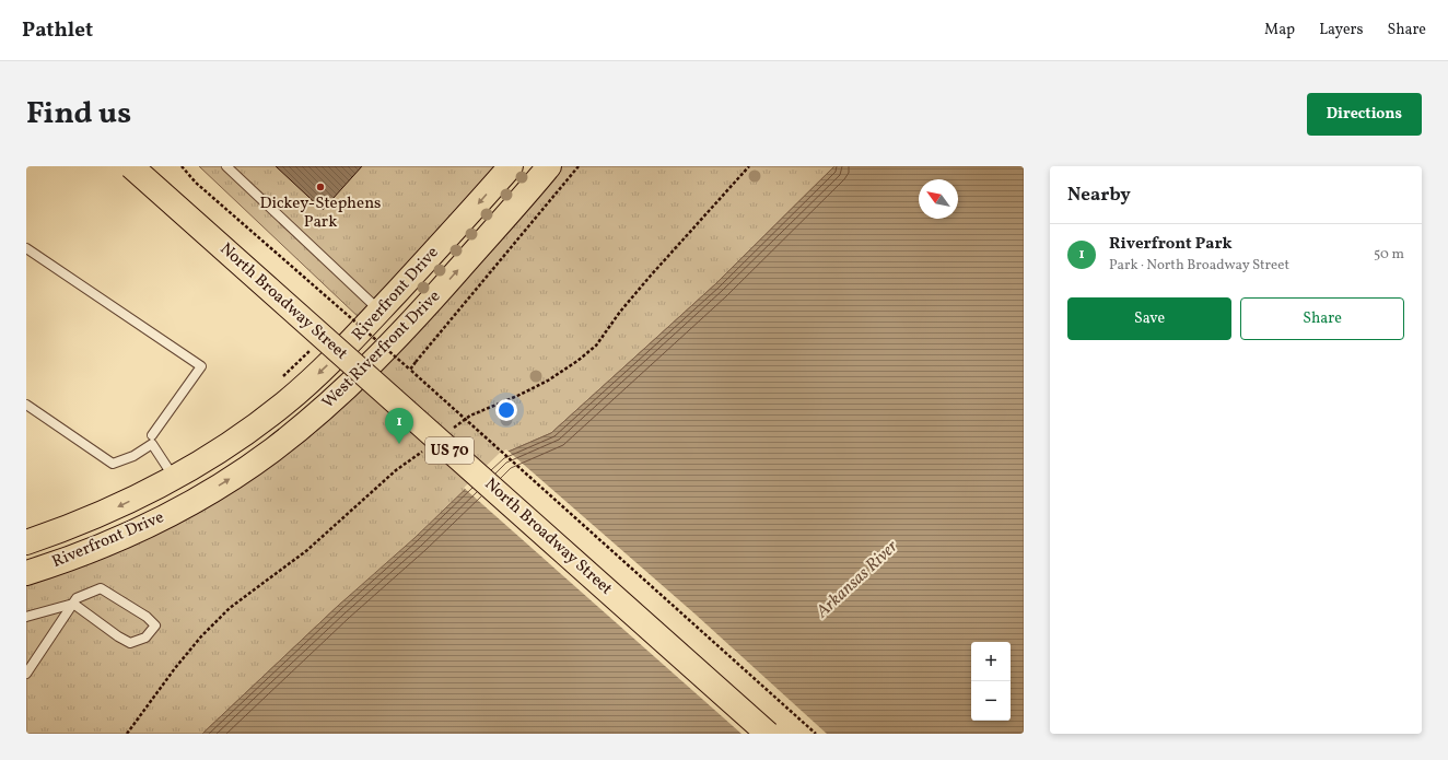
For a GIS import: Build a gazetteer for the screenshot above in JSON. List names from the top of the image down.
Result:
{
  "streets": {
    "main road": [
      "Riverfront Drive",
      "North Broadway Street",
      "West Riverfront Drive",
      "US 70"
    ]
  },
  "crossings": [
    ["Riverfront Drive", "West Riverfront Drive"]
  ],
  "one_way": ["Riverfront Drive", "West Riverfront Drive"],
  "water": ["Arkansas River"],
  "places": ["Dickey-Stephens Park"],
  "north": "top left",
  "page": {
    "header": "Pathlet",
    "nav": ["Map", "Layers", "Share"],
    "title": "Find us",
    "buttons": [
      "Directions",
      ["Save", "Share"]
    ],
    "heading": "Nearby",
    "list": [
      {
        "mark": "1",
        "name": "Riverfront Park",
        "note": "Park · North Broadway Street",
        "value": "50 m"
      }
    ],
    "pins": "1",
    "map_buttons": ["+", "−"]
  }
}
